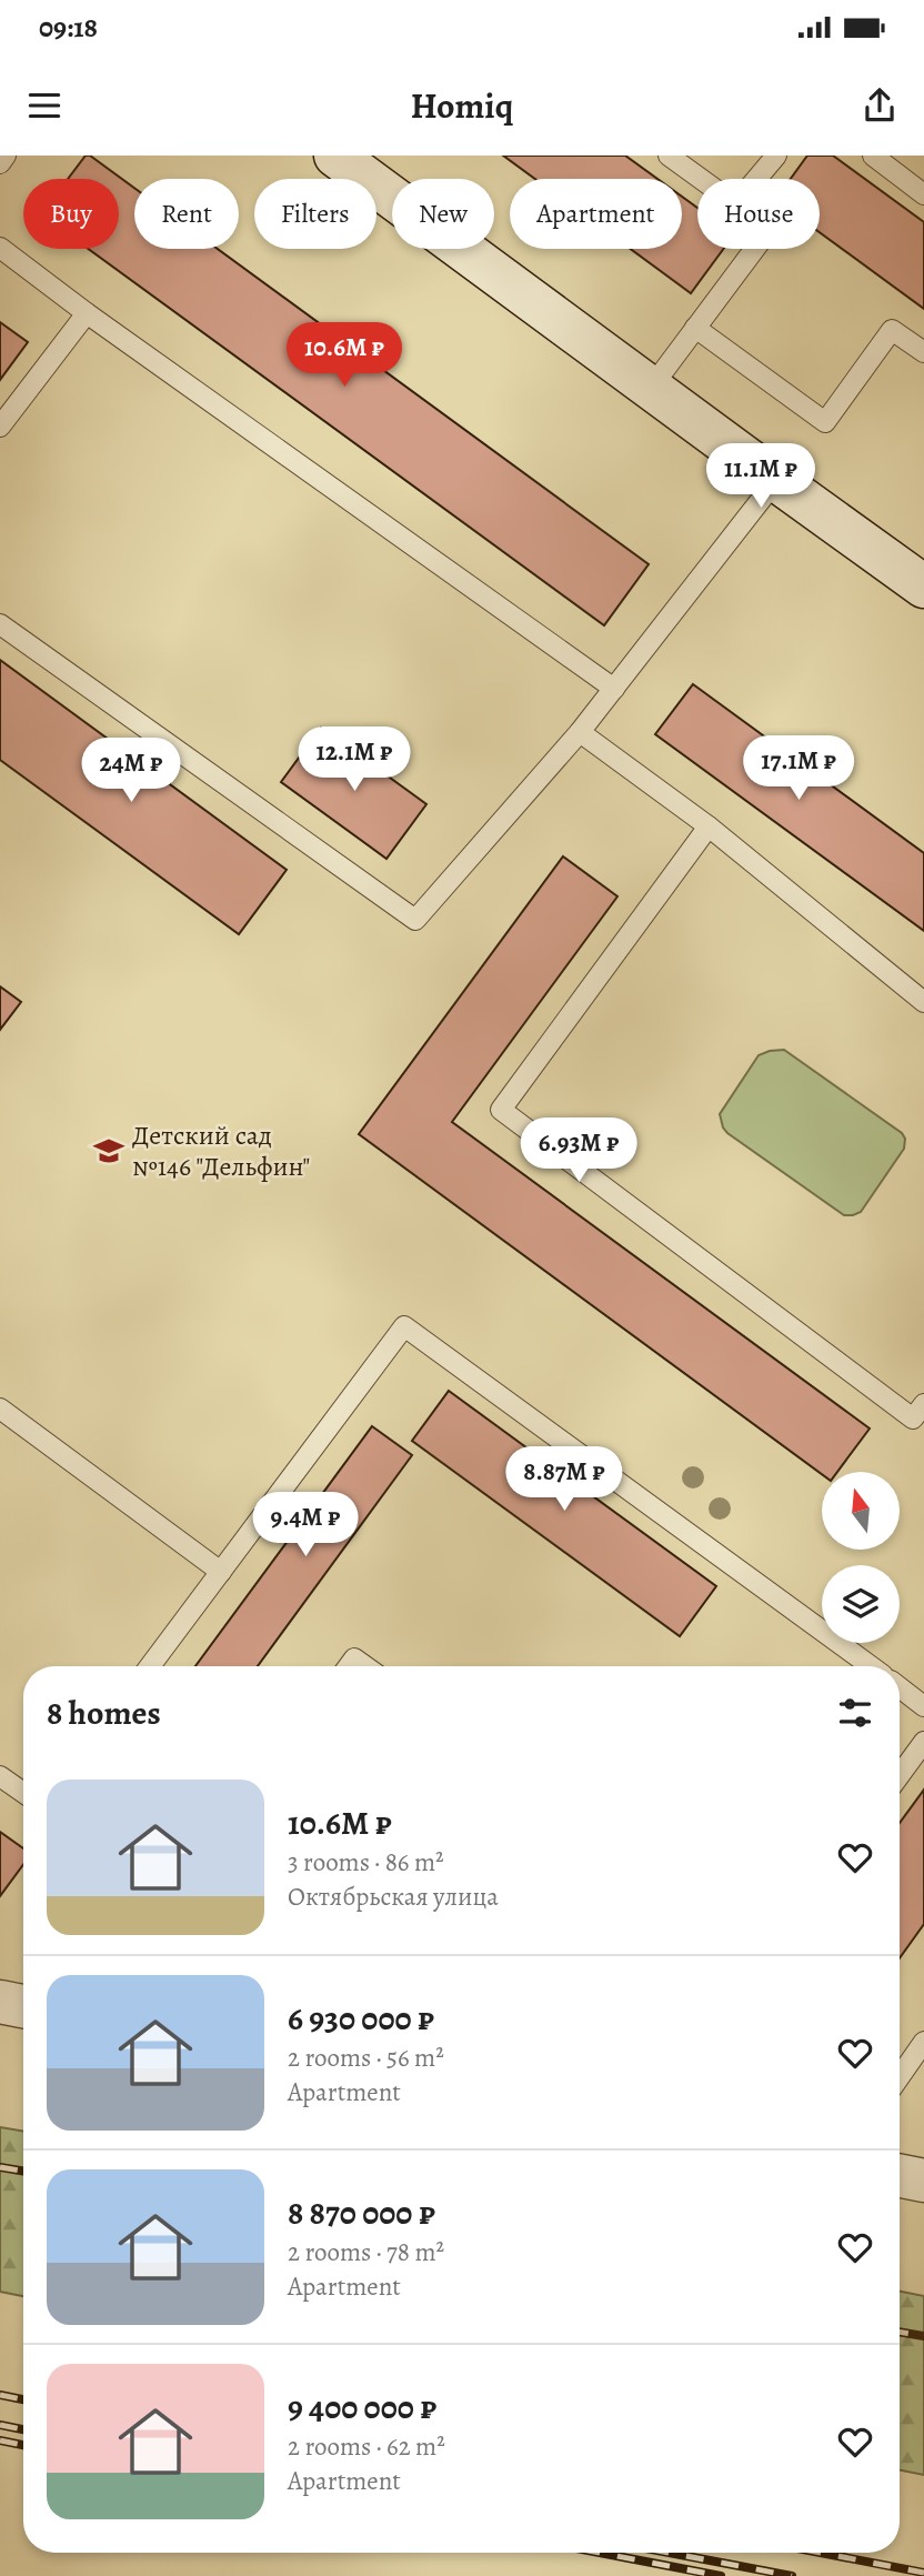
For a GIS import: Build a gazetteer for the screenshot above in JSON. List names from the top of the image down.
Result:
{
  "places": {
    "school or university": ["Детский сад №146 \"Дельфин\""]
  },
  "north": "top",
  "page": {
    "status": "09:18",
    "header": "Homiq",
    "chip": [
      "Buy",
      "Rent",
      "Filters",
      "New",
      "Apartment",
      "House"
    ],
    "price": [
      "10.6M ₽",
      "11.1M ₽",
      "12.1M ₽",
      "17.1M ₽",
      "24M ₽",
      "6.93M ₽",
      "8.87M ₽",
      "9.4M ₽"
    ],
    "heading": "8 homes",
    "list": [
      {
        "name": "10.6M ₽",
        "note": "3 rooms · 86 m² · Октябрьская улица"
      },
      {
        "name": "6 930 000 ₽",
        "note": "2 rooms · 56 m² · Apartment"
      },
      {
        "name": "8 870 000 ₽",
        "note": "2 rooms · 78 m² · Apartment"
      },
      {
        "name": "9 400 000 ₽",
        "note": "2 rooms · 62 m² · Apartment"
      }
    ]
  }
}
